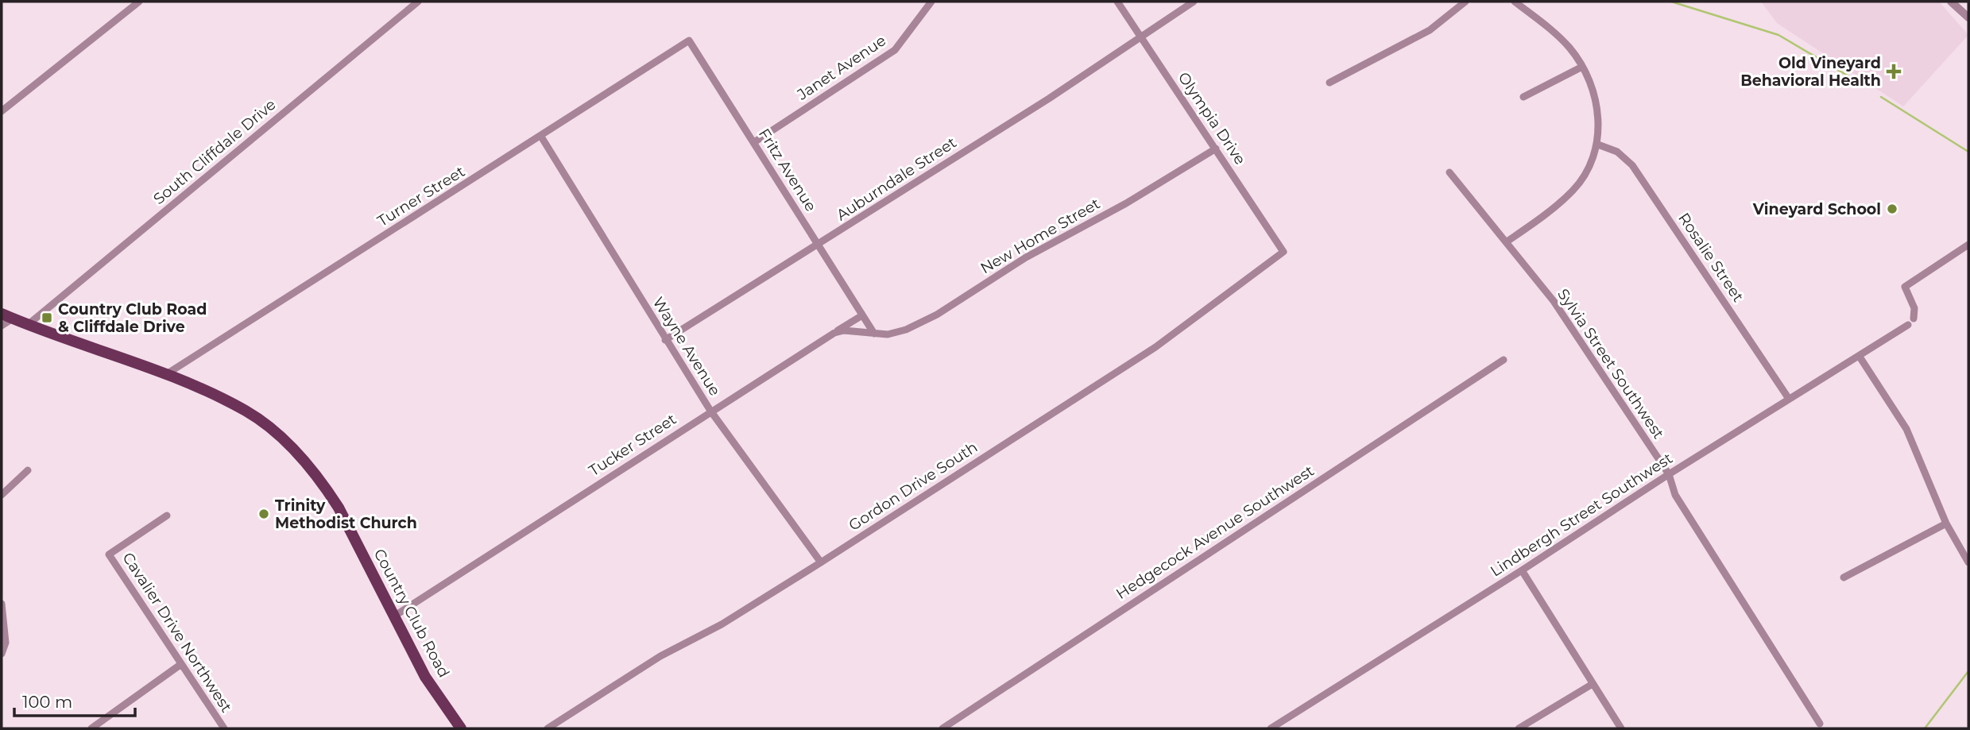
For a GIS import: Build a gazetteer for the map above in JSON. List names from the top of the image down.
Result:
{
  "streets": {
    "main road": ["Country Club Road"],
    "street": [
      "Janet Avenue",
      "Olympia Drive",
      "South Cliffdale Drive",
      "Fritz Avenue",
      "Auburndale Street",
      "Turner Street",
      "New Home Street",
      "Rosalie Street",
      "Wayne Avenue",
      "Sylvia Street Southwest",
      "Tucker Street",
      "Gordon Drive South",
      "Lindbergh Street Southwest",
      "Hedgecock Avenue Southwest",
      "Cavalier Drive Northwest"
    ]
  },
  "crossings": [
    ["Janet Avenue", "Fritz Avenue"],
    ["Olympia Drive", "Auburndale Street"],
    ["Olympia Drive", "New Home Street"],
    ["Olympia Drive", "Gordon Drive South"],
    ["South Cliffdale Drive", "Country Club Road"],
    ["Fritz Avenue", "Auburndale Street"],
    ["Fritz Avenue", "Turner Street"],
    ["Fritz Avenue", "Tucker Street"],
    ["Auburndale Street", "Wayne Avenue"],
    ["Turner Street", "Wayne Avenue"],
    ["Turner Street", "Country Club Road"],
    ["Rosalie Street", "Lindbergh Street Southwest"],
    ["Wayne Avenue", "Tucker Street"],
    ["Wayne Avenue", "Gordon Drive South"],
    ["Sylvia Street Southwest", "Lindbergh Street Southwest"],
    ["Tucker Street", "Country Club Road"]
  ],
  "places": {
    "health": ["Old Vineyard Behavioral Health"],
    "other": ["Vineyard School", "Trinity Methodist Church"],
    "transit": ["Country Club Road & Cliffdale Drive"]
  },
  "scale_bar": "100 m"
}
